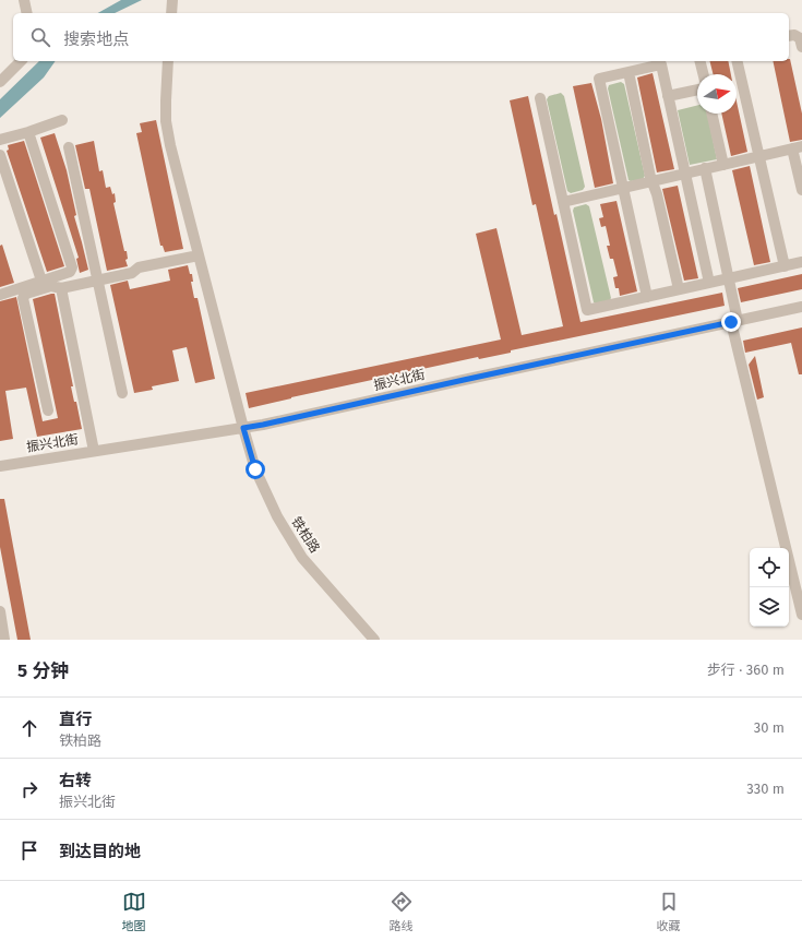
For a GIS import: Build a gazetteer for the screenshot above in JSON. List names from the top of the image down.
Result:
{
  "streets": {
    "street": ["振兴北街", "铁柏路"]
  },
  "crossings": [
    ["振兴北街", "铁柏路"]
  ],
  "north": "right",
  "page": {
    "search": "搜索地点",
    "heading": ["5 分钟", "步行 · 360 m"],
    "list": [
      ["直行", "铁柏路", "30 m"],
      ["右转", "振兴北街", "330 m"],
      "到达目的地"
    ],
    "nav": ["地图", "路线", "收藏"]
  }
}
